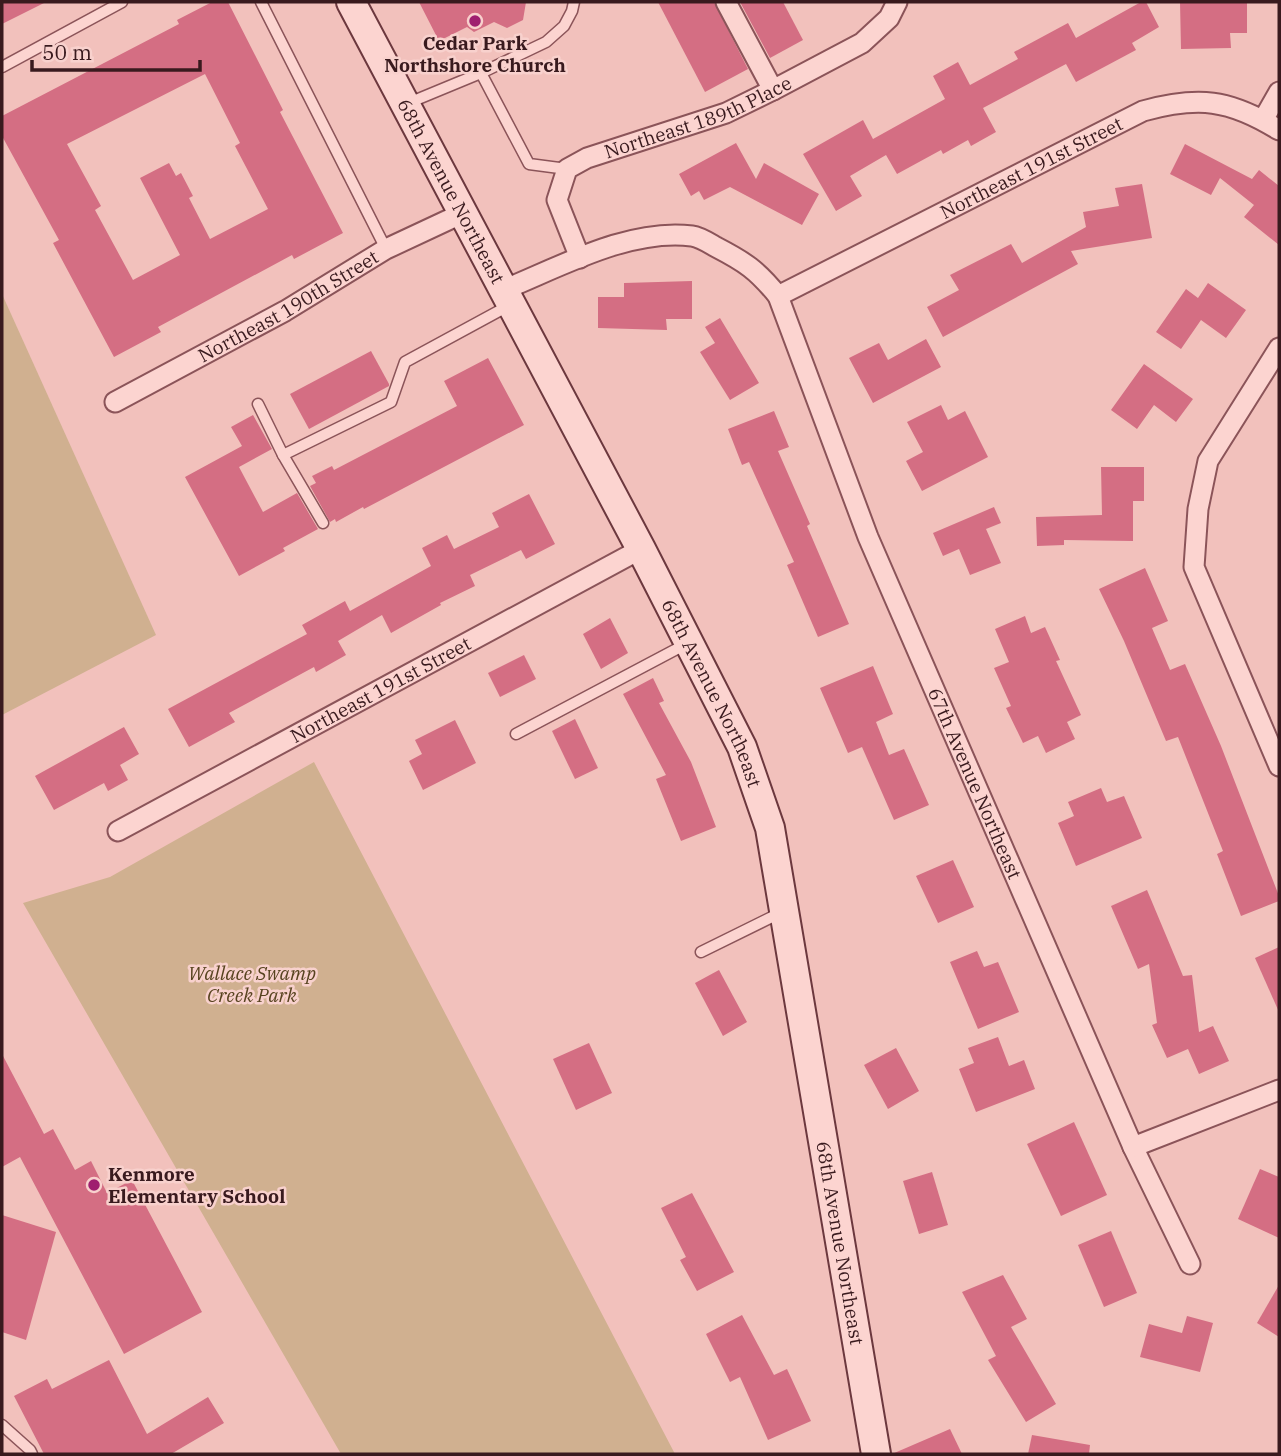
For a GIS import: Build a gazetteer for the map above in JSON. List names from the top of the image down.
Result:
{
  "streets": {
    "street": [
      "Northeast 189th Place",
      "Northeast 191st Street",
      "68th Avenue Northeast",
      "Northeast 190th Street",
      "67th Avenue Northeast"
    ]
  },
  "crossings": [
    ["Northeast 191st Street", "68th Avenue Northeast"],
    ["Northeast 191st Street", "67th Avenue Northeast"],
    ["68th Avenue Northeast", "Northeast 190th Street"]
  ],
  "parks": ["Wallace Swamp Creek Park"],
  "places": ["Cedar Park Northshore Church", "Kenmore Elementary School"],
  "scale_bar": "50 m"
}
